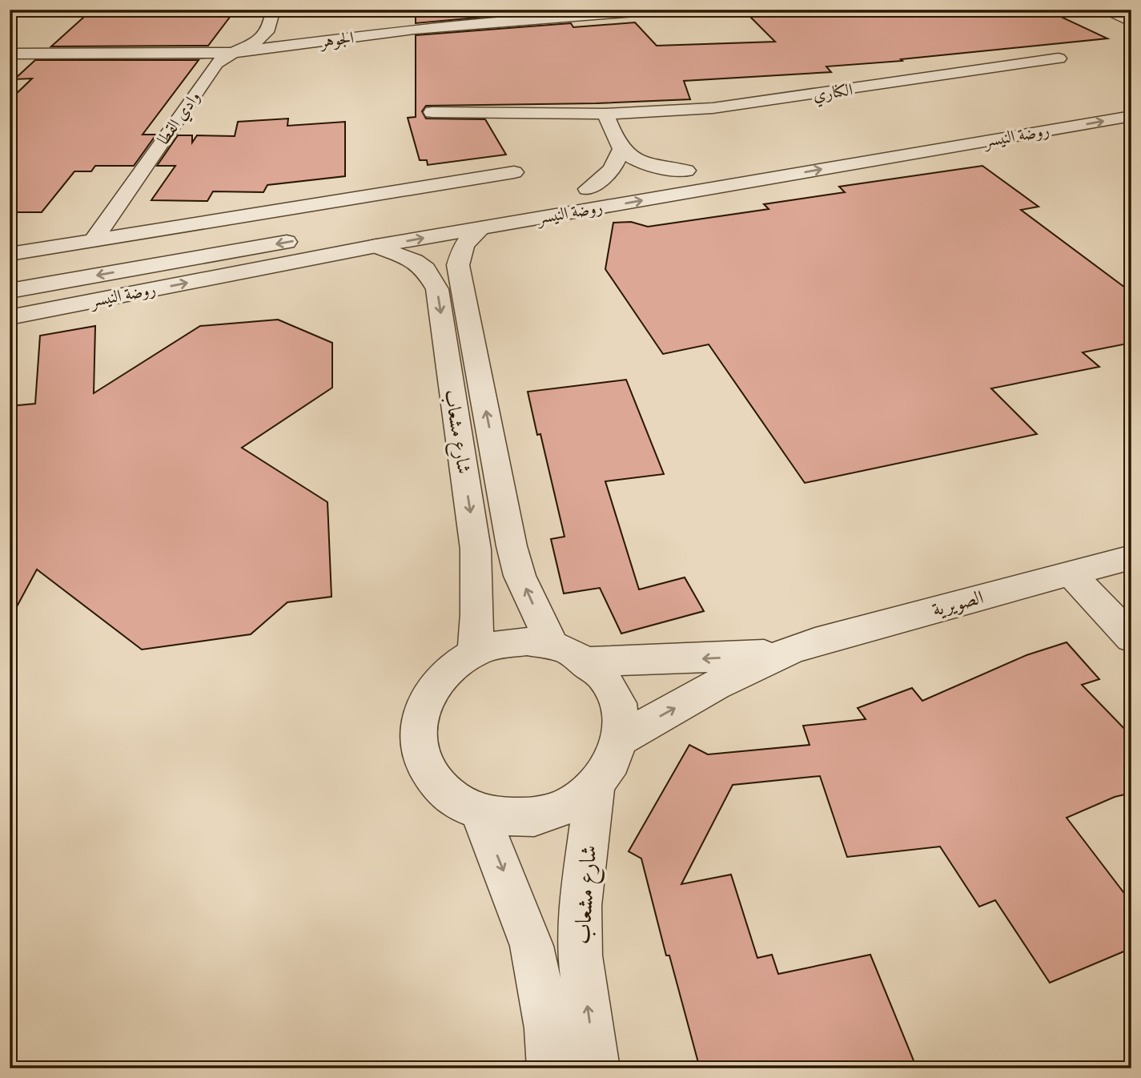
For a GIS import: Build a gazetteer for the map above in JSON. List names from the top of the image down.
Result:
{
  "streets": {
    "street": [
      "الجوهر",
      "الكناري",
      "وادي القطا",
      "روضة النيسر",
      "شارع مشعاب",
      "الصويرية"
    ]
  },
  "crossings": [
    ["الجوهر", "وادي القطا"],
    ["روضة النيسر", "شارع مشعاب"],
    ["شارع مشعاب", "الصويرية"]
  ]
}
